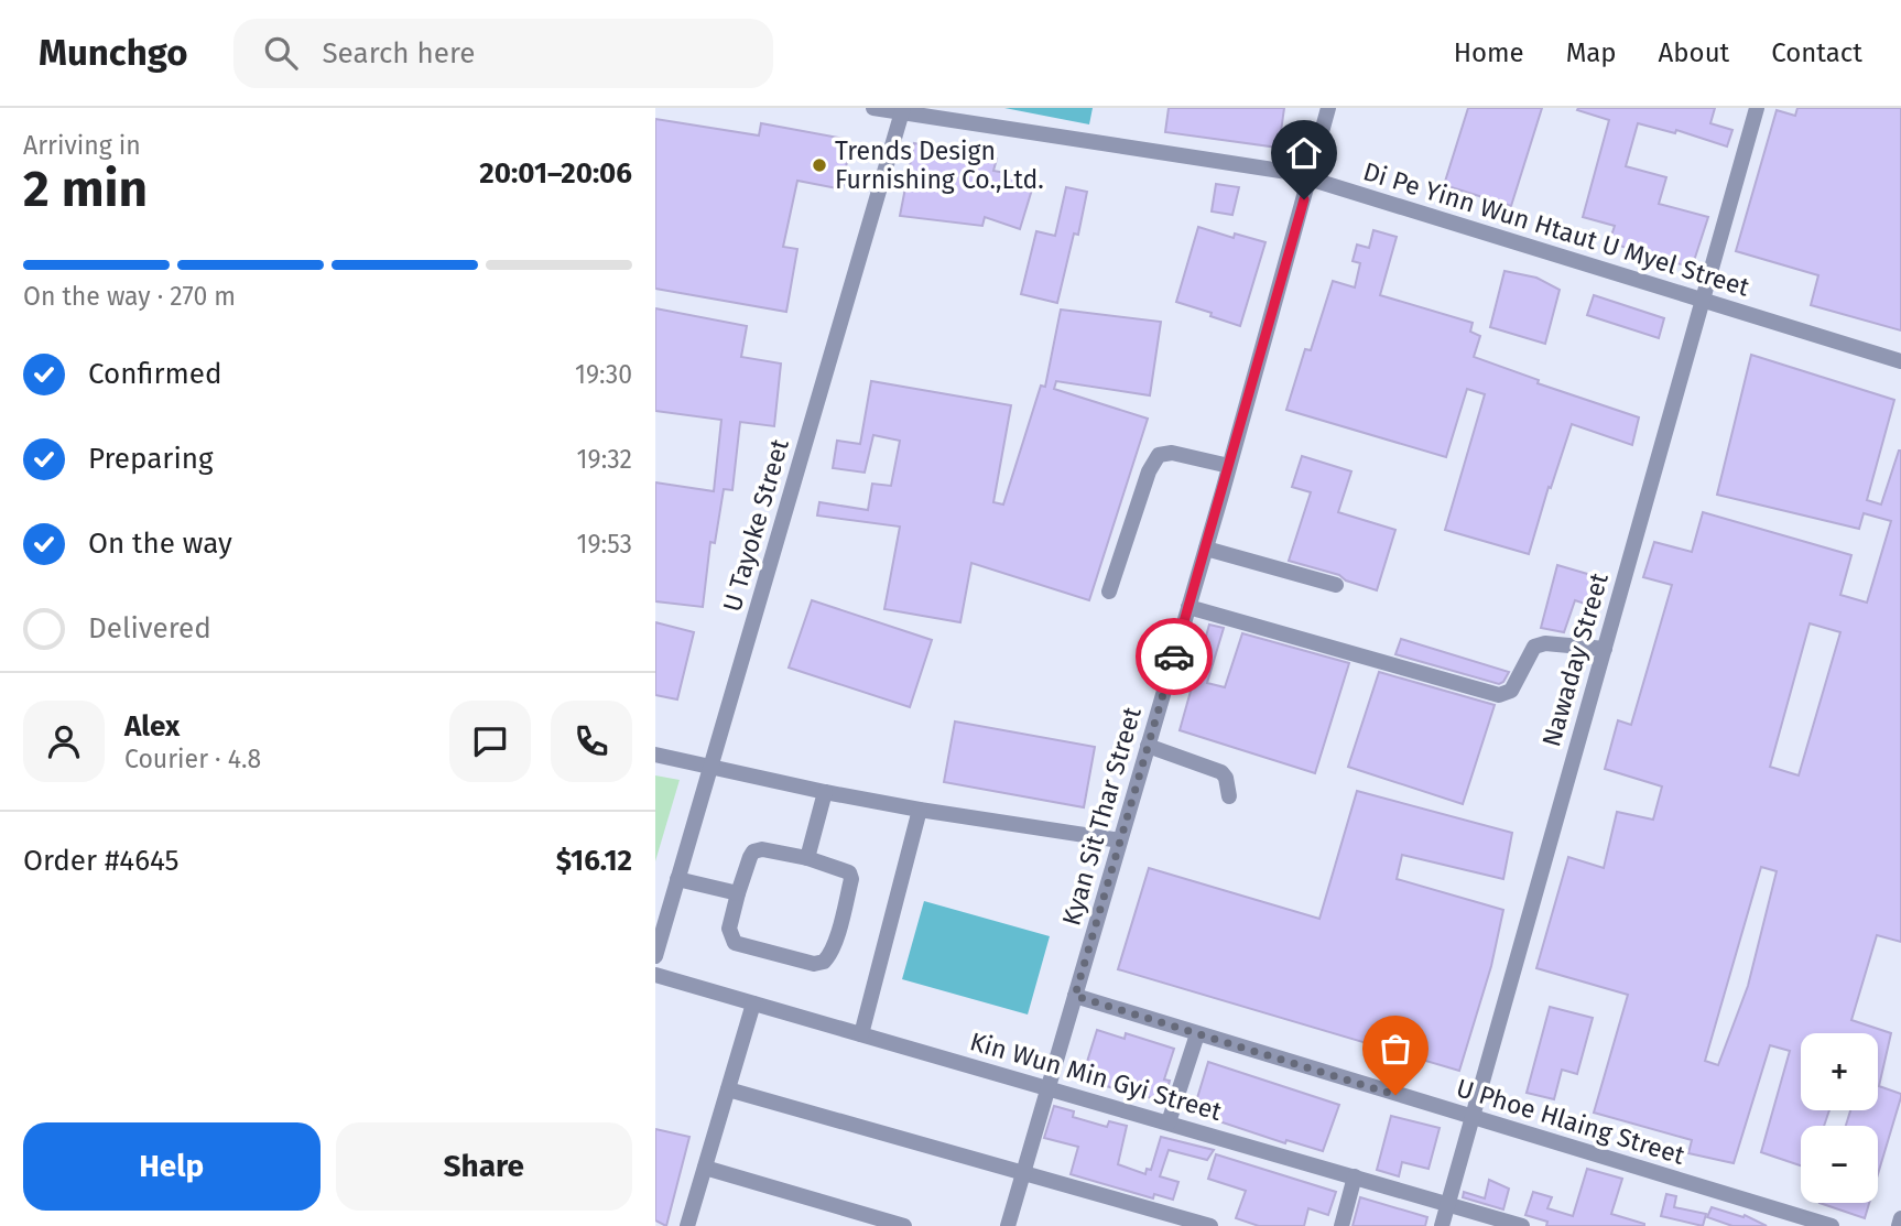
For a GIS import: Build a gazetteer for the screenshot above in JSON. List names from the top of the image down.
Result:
{
  "streets": {
    "street": [
      "Di Pe Yinn Wun Htaut U Myel Street",
      "U Tayoke Street",
      "Nawaday Street",
      "Kyan Sit Thar Street",
      "Kin Wun Min Gyi Street",
      "U Phoe Hlaing Street"
    ]
  },
  "crossings": [
    ["Di Pe Yinn Wun Htaut U Myel Street", "U Tayoke Street"],
    ["Di Pe Yinn Wun Htaut U Myel Street", "Nawaday Street"],
    ["Di Pe Yinn Wun Htaut U Myel Street", "Kyan Sit Thar Street"],
    ["Nawaday Street", "Kin Wun Min Gyi Street"],
    ["Nawaday Street", "U Phoe Hlaing Street"],
    ["Kyan Sit Thar Street", "Kin Wun Min Gyi Street"],
    ["Kyan Sit Thar Street", "U Phoe Hlaing Street"]
  ],
  "places": ["Trends Design Furnishing Co.,Ltd."],
  "page": {
    "header": "Munchgo",
    "search": "Search here",
    "nav": [
      "Home",
      "Map",
      "About",
      "Contact"
    ],
    "heading": ["2 min", "Arriving in", "20:01–20:06"],
    "panel": [
      "Alex",
      "Courier · 4.8",
      "Order #4645",
      "$16.12"
    ],
    "bar": "On the way · 270 m",
    "list": [
      ["Confirmed", "19:30"],
      ["Preparing", "19:32"],
      ["On the way", "19:53"],
      "Delivered"
    ],
    "map_buttons": ["+", "−"],
    "buttons": ["Help", "Share"]
  }
}
